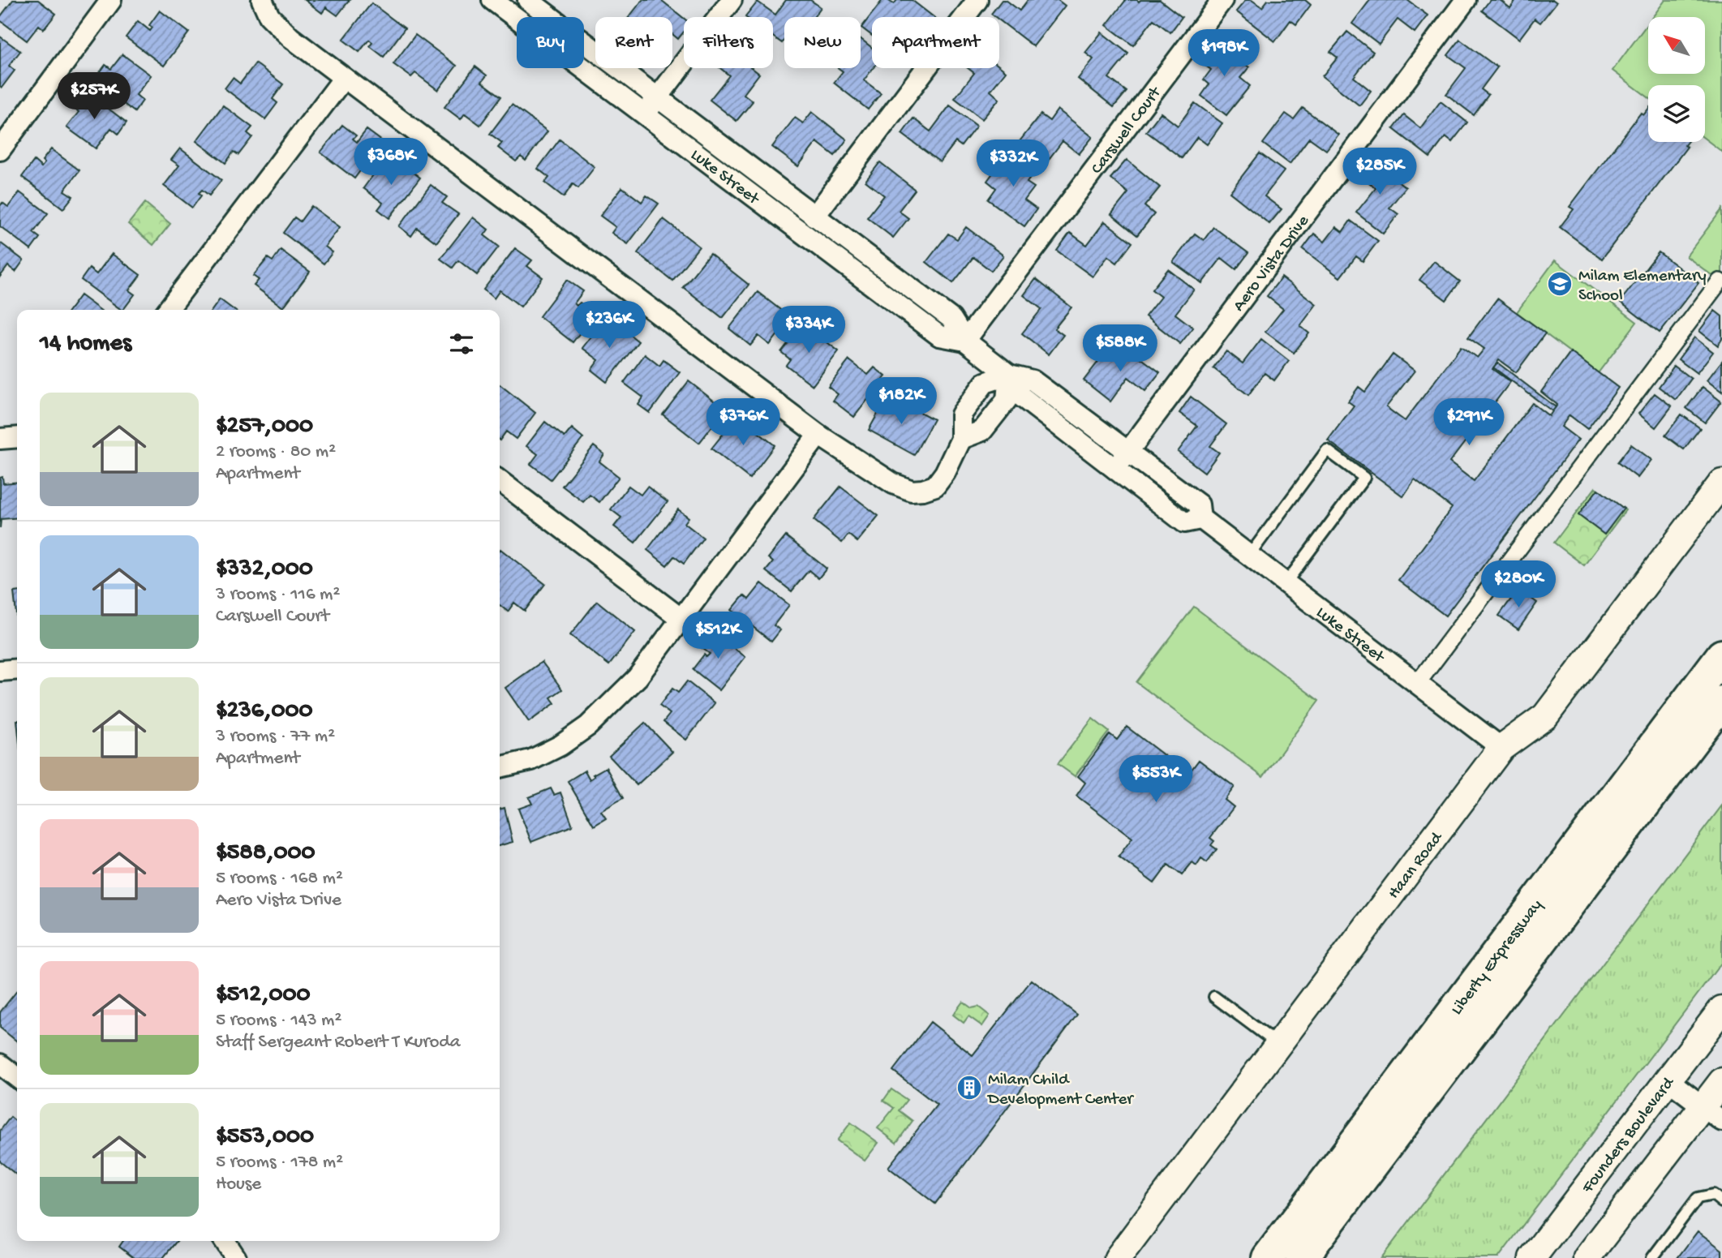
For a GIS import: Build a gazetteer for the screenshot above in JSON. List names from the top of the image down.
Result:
{
  "streets": {
    "highway": ["Liberty Expressway"],
    "street": [
      "Carswell Court",
      "Luke Street",
      "Aero Vista Drive",
      "Haan Road",
      "Founders Boulevard"
    ]
  },
  "crossings": [
    ["Carswell Court", "Luke Street"],
    ["Luke Street", "Aero Vista Drive"],
    ["Luke Street", "Haan Road"]
  ],
  "places": {
    "school or university": ["Milam Elementary School"],
    "building": ["Milam Child Development Center"]
  },
  "north": "top left",
  "page": {
    "chip": [
      "Buy",
      "Rent",
      "Filters",
      "New",
      "Apartment"
    ],
    "price": [
      "$198K",
      "$257K",
      "$368K",
      "$332K",
      "$285K",
      "$236K",
      "$334K",
      "$588K",
      "$182K",
      "$376K",
      "$291K",
      "$280K",
      "$512K",
      "$553K"
    ],
    "heading": "14 homes",
    "list": [
      {
        "name": "$257,000",
        "note": "2 rooms · 80 m² · Apartment"
      },
      {
        "name": "$332,000",
        "note": "3 rooms · 116 m² · Carswell Court"
      },
      {
        "name": "$236,000",
        "note": "3 rooms · 77 m² · Apartment"
      },
      {
        "name": "$588,000",
        "note": "5 rooms · 168 m² · Aero Vista Drive"
      },
      {
        "name": "$512,000",
        "note": "5 rooms · 143 m² · Staff Sergeant Robert T Kuroda"
      },
      {
        "name": "$553,000",
        "note": "5 rooms · 178 m² · House"
      }
    ]
  }
}
